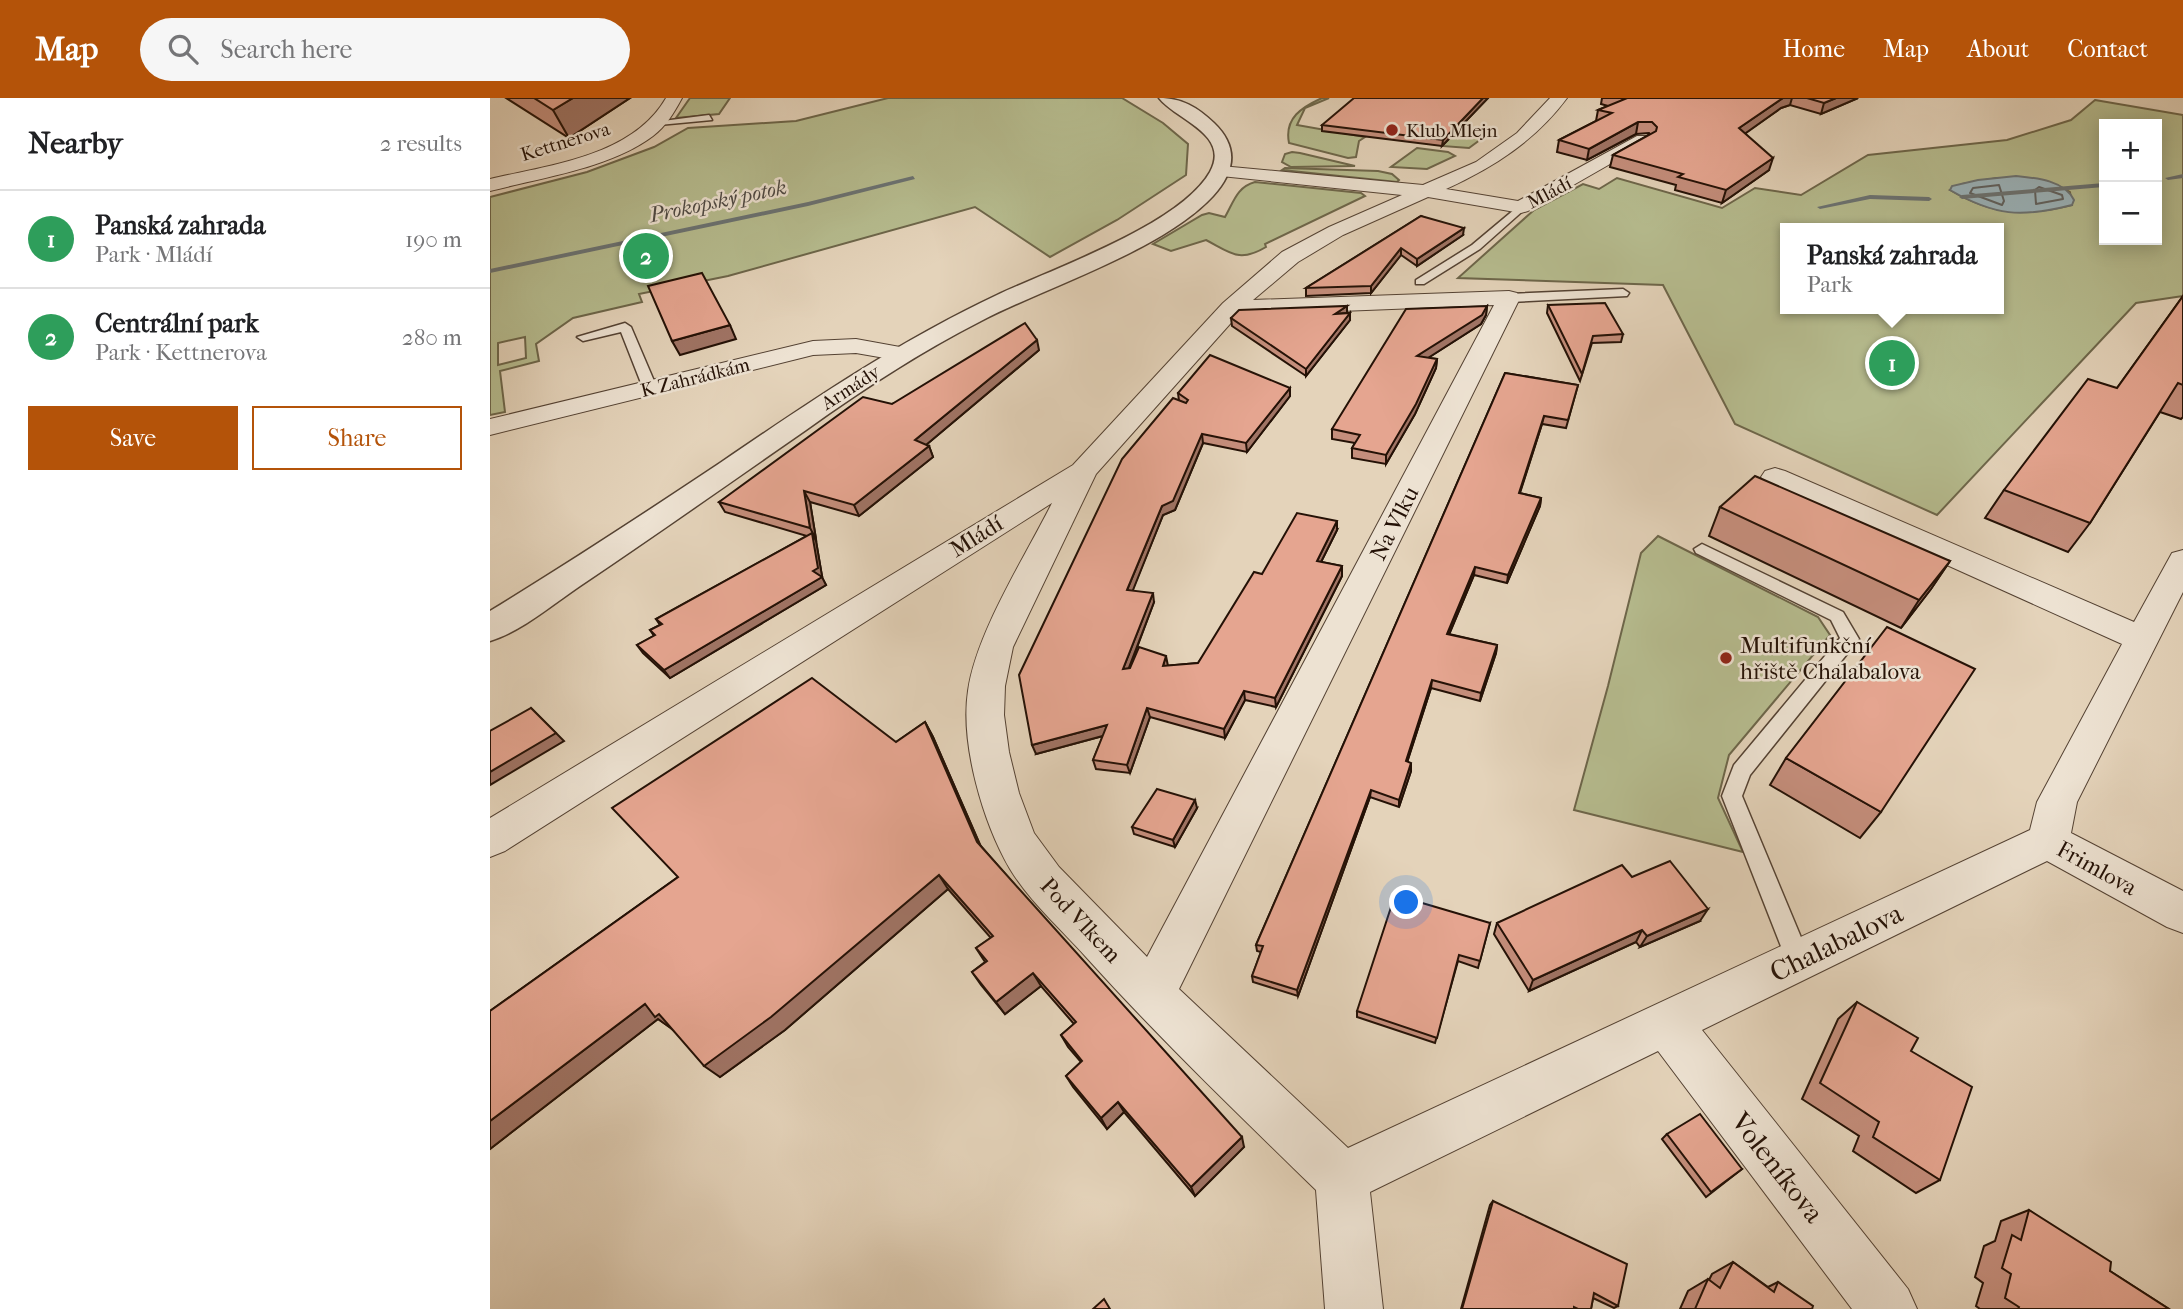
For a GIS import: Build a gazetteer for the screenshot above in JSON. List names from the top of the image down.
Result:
{
  "streets": {
    "street": [
      "Kettnerova",
      "Mládí",
      "K Zahrádkám",
      "Armády",
      "Na Vlku",
      "Frimlova",
      "Pod Vlkem",
      "Chalabalova",
      "Voleníkova"
    ]
  },
  "crossings": [
    ["Mládí", "Pod Vlkem"],
    ["K Zahrádkám", "Armády"],
    ["Na Vlku", "Pod Vlkem"],
    ["Frimlova", "Chalabalova"],
    ["Pod Vlkem", "Chalabalova"],
    ["Chalabalova", "Voleníkova"]
  ],
  "water": ["Prokopský potok"],
  "places": ["Klub Mlejn", "Multifunkční hřiště Chalabalova"],
  "page": {
    "header": "Map",
    "search": "Search here",
    "nav": [
      "Home",
      "Map",
      "About",
      "Contact"
    ],
    "heading": ["Nearby", "2 results"],
    "map_buttons": ["+", "−"],
    "list": [
      {
        "mark": "1",
        "name": "Panská zahrada",
        "note": "Park · Mládí",
        "value": "190 m"
      },
      {
        "mark": "2",
        "name": "Centrální park",
        "note": "Park · Kettnerova",
        "value": "280 m"
      }
    ],
    "popup": ["Panská zahrada", "Park"],
    "pins": ["2", "1"],
    "buttons": ["Save", "Share"]
  }
}
